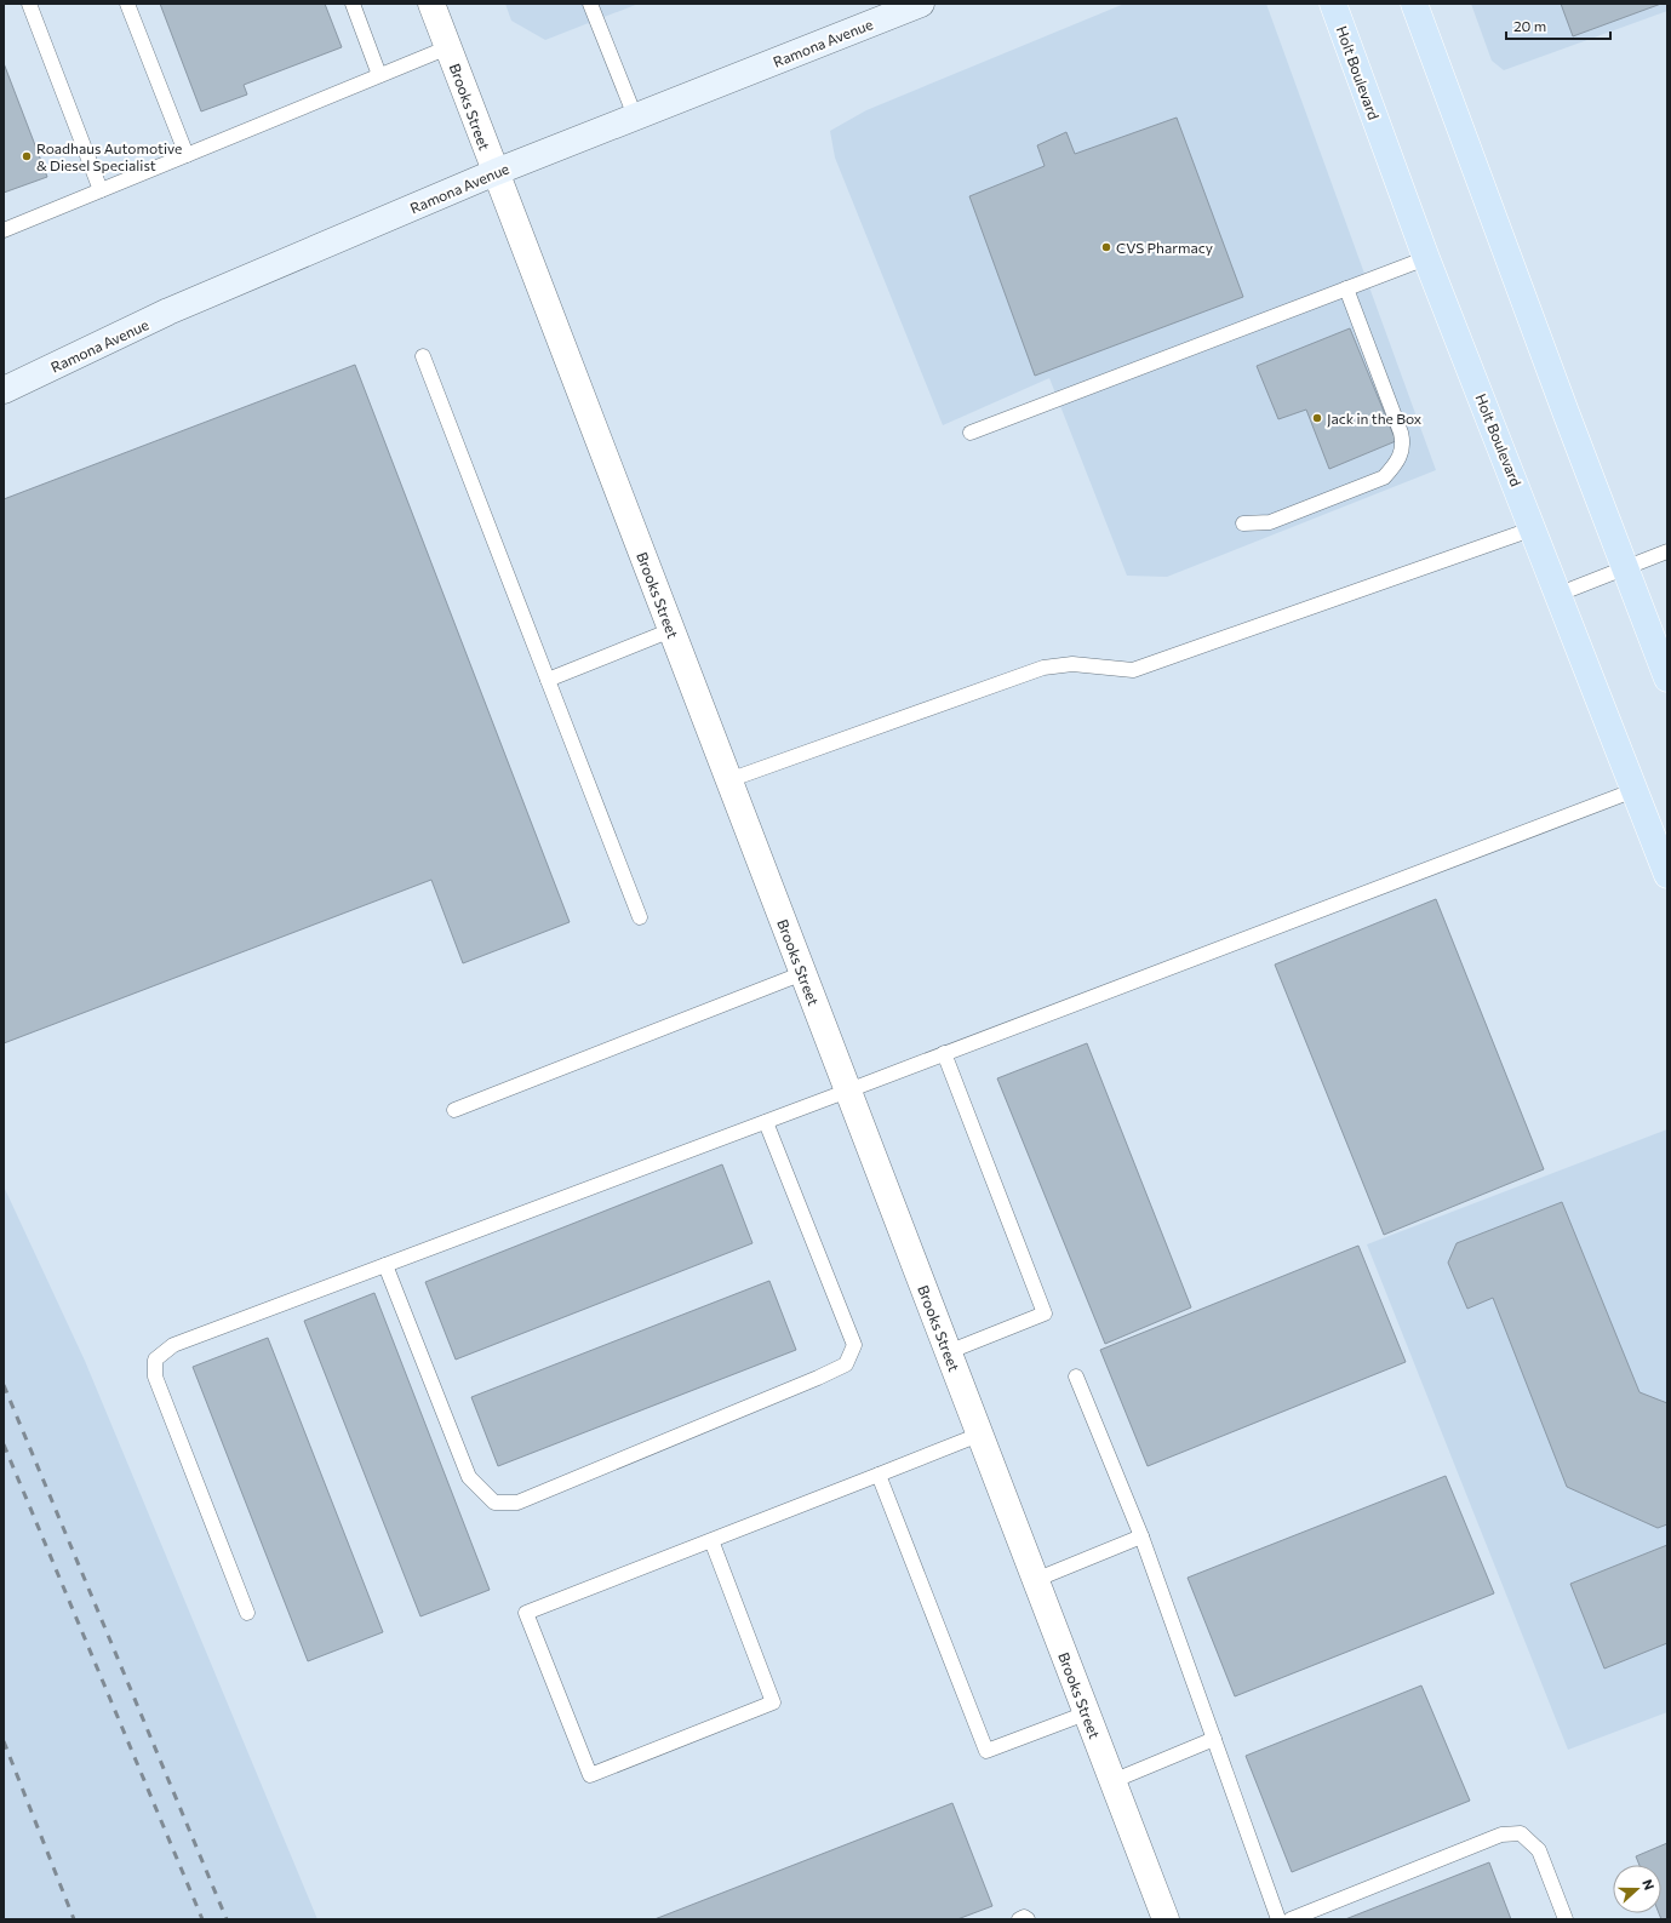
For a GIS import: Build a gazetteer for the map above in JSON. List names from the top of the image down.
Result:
{
  "streets": {
    "main road": ["Ramona Avenue", "Holt Boulevard"],
    "street": ["Brooks Street"]
  },
  "crossings": [
    ["Ramona Avenue", "Brooks Street"]
  ],
  "places": ["Roadhaus Automotive & Diesel Specialist", "CVS Pharmacy", "Jack in the Box"],
  "scale_bar": "20 m",
  "north": "right"
}
